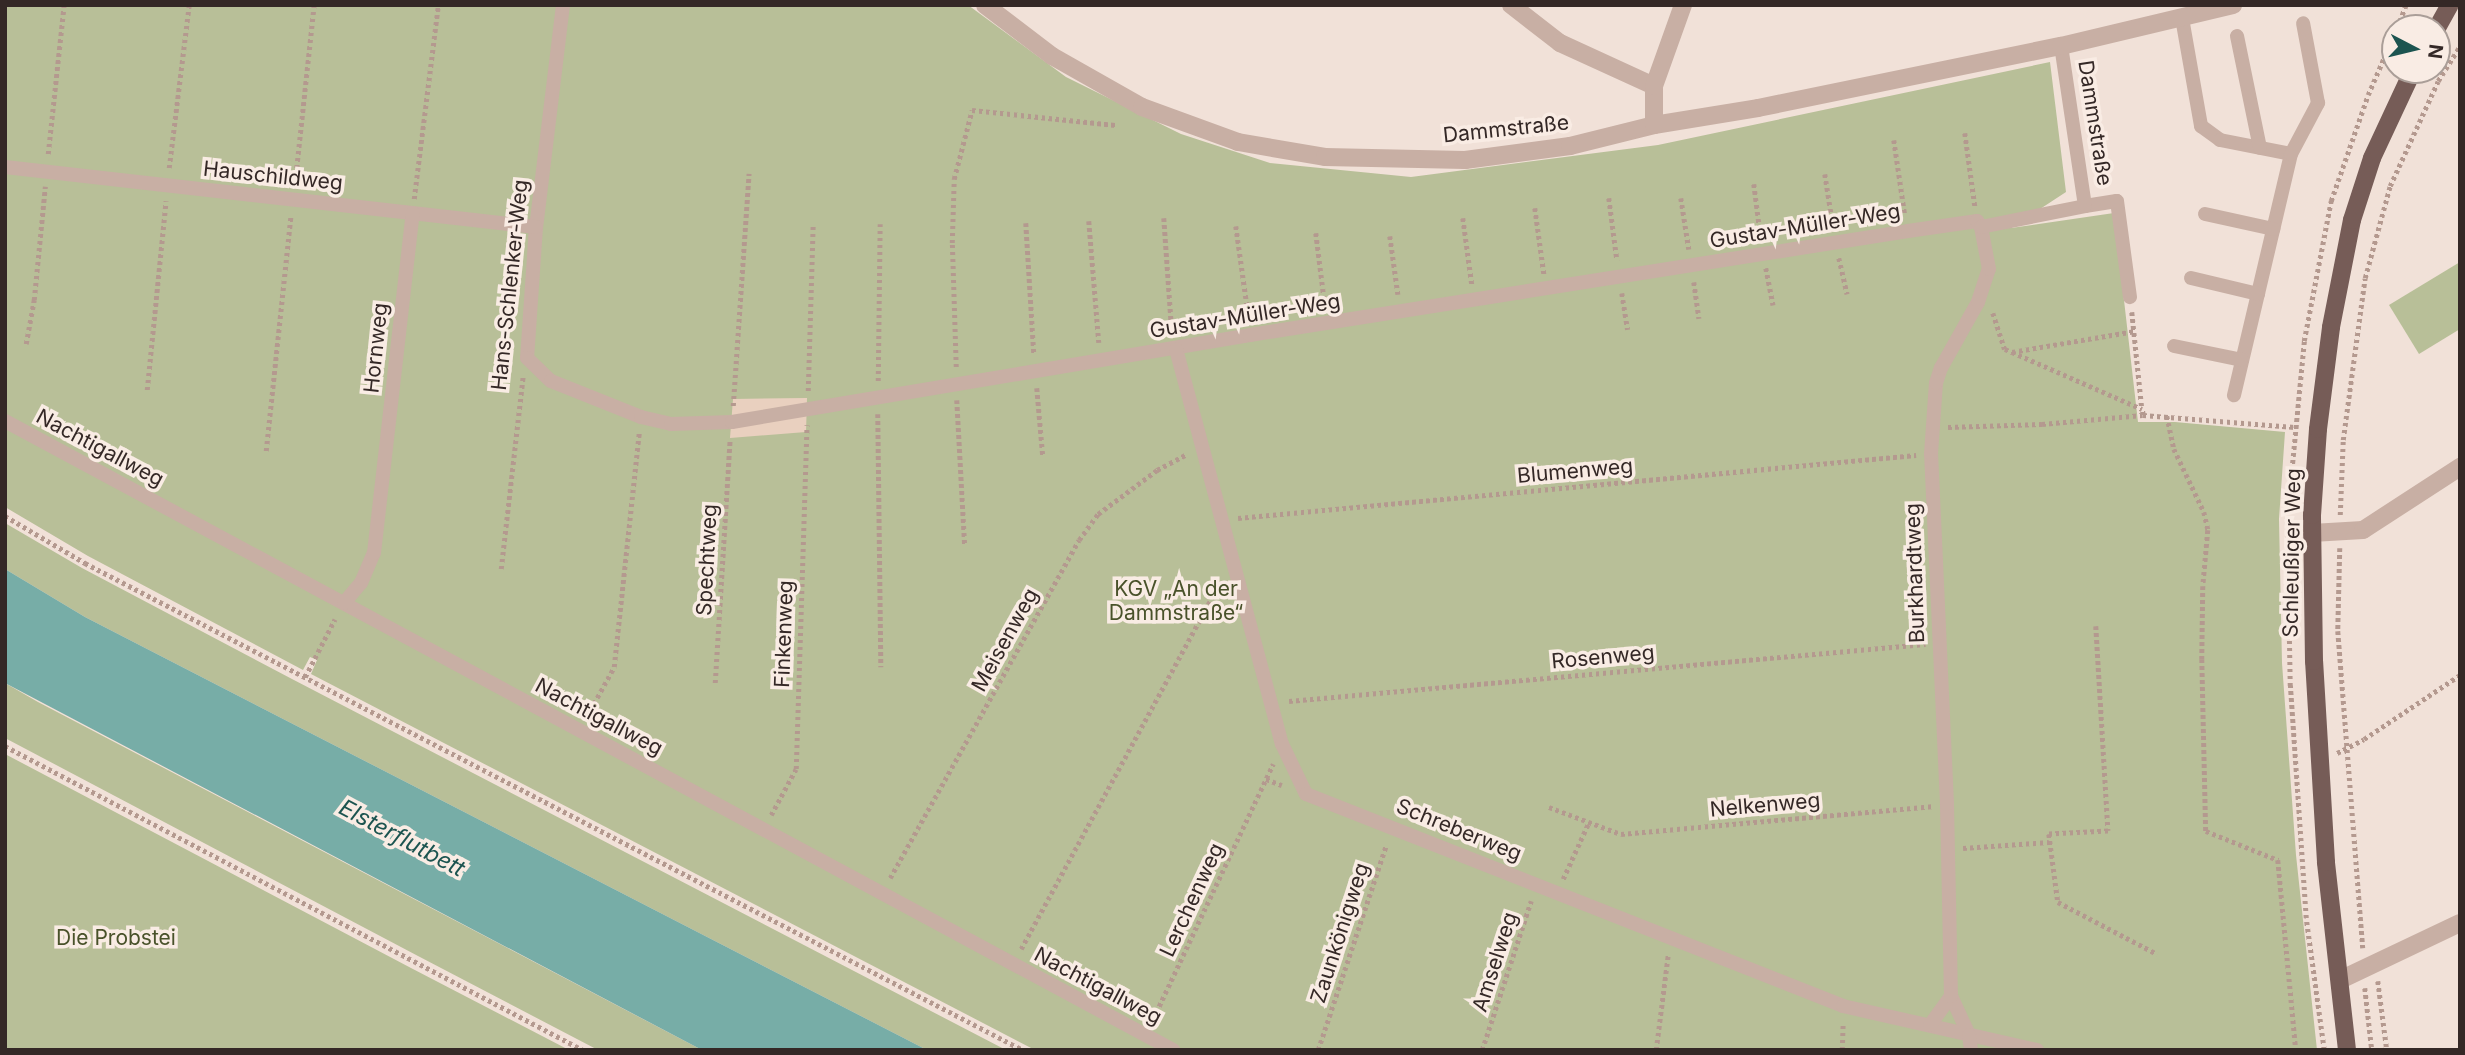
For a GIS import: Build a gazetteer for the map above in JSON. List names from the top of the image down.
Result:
{
  "streets": {
    "main road": ["Schleußiger Weg"],
    "street": ["Dammstraße"],
    "lane": [
      "Hauschildweg",
      "Gustav-Müller-Weg",
      "Hans-Schlenker-Weg",
      "Hornweg",
      "Nachtigallweg",
      "Burkhardtweg",
      "Schreberweg"
    ],
    "path": [
      "Blumenweg",
      "Spechtweg",
      "Finkenweg",
      "Meisenweg",
      "Rosenweg",
      "Nelkenweg",
      "Lerchenweg",
      "Zaunkönigweg",
      "Amselweg"
    ]
  },
  "crossings": [
    ["Dammstraße", "Gustav-Müller-Weg"],
    ["Dammstraße", "Burkhardtweg"],
    ["Hauschildweg", "Hans-Schlenker-Weg"],
    ["Hauschildweg", "Hornweg"],
    ["Gustav-Müller-Weg", "Hans-Schlenker-Weg"],
    ["Gustav-Müller-Weg", "Burkhardtweg"],
    ["Gustav-Müller-Weg", "Schreberweg"],
    ["Hornweg", "Nachtigallweg"],
    ["Nachtigallweg", "Finkenweg"],
    ["Nachtigallweg", "Meisenweg"],
    ["Nachtigallweg", "Lerchenweg"],
    ["Blumenweg", "Burkhardtweg"],
    ["Blumenweg", "Schreberweg"],
    ["Burkhardtweg", "Rosenweg"],
    ["Burkhardtweg", "Nelkenweg"],
    ["Burkhardtweg", "Schreberweg"],
    ["Meisenweg", "Schreberweg"],
    ["Rosenweg", "Schreberweg"],
    ["Schreberweg", "Zaunkönigweg"],
    ["Schreberweg", "Amselweg"]
  ],
  "water": ["Elsterflutbett"],
  "parks": ["KGV „An der Dammstraße“", "Die Probstei"],
  "north": "right"
}
